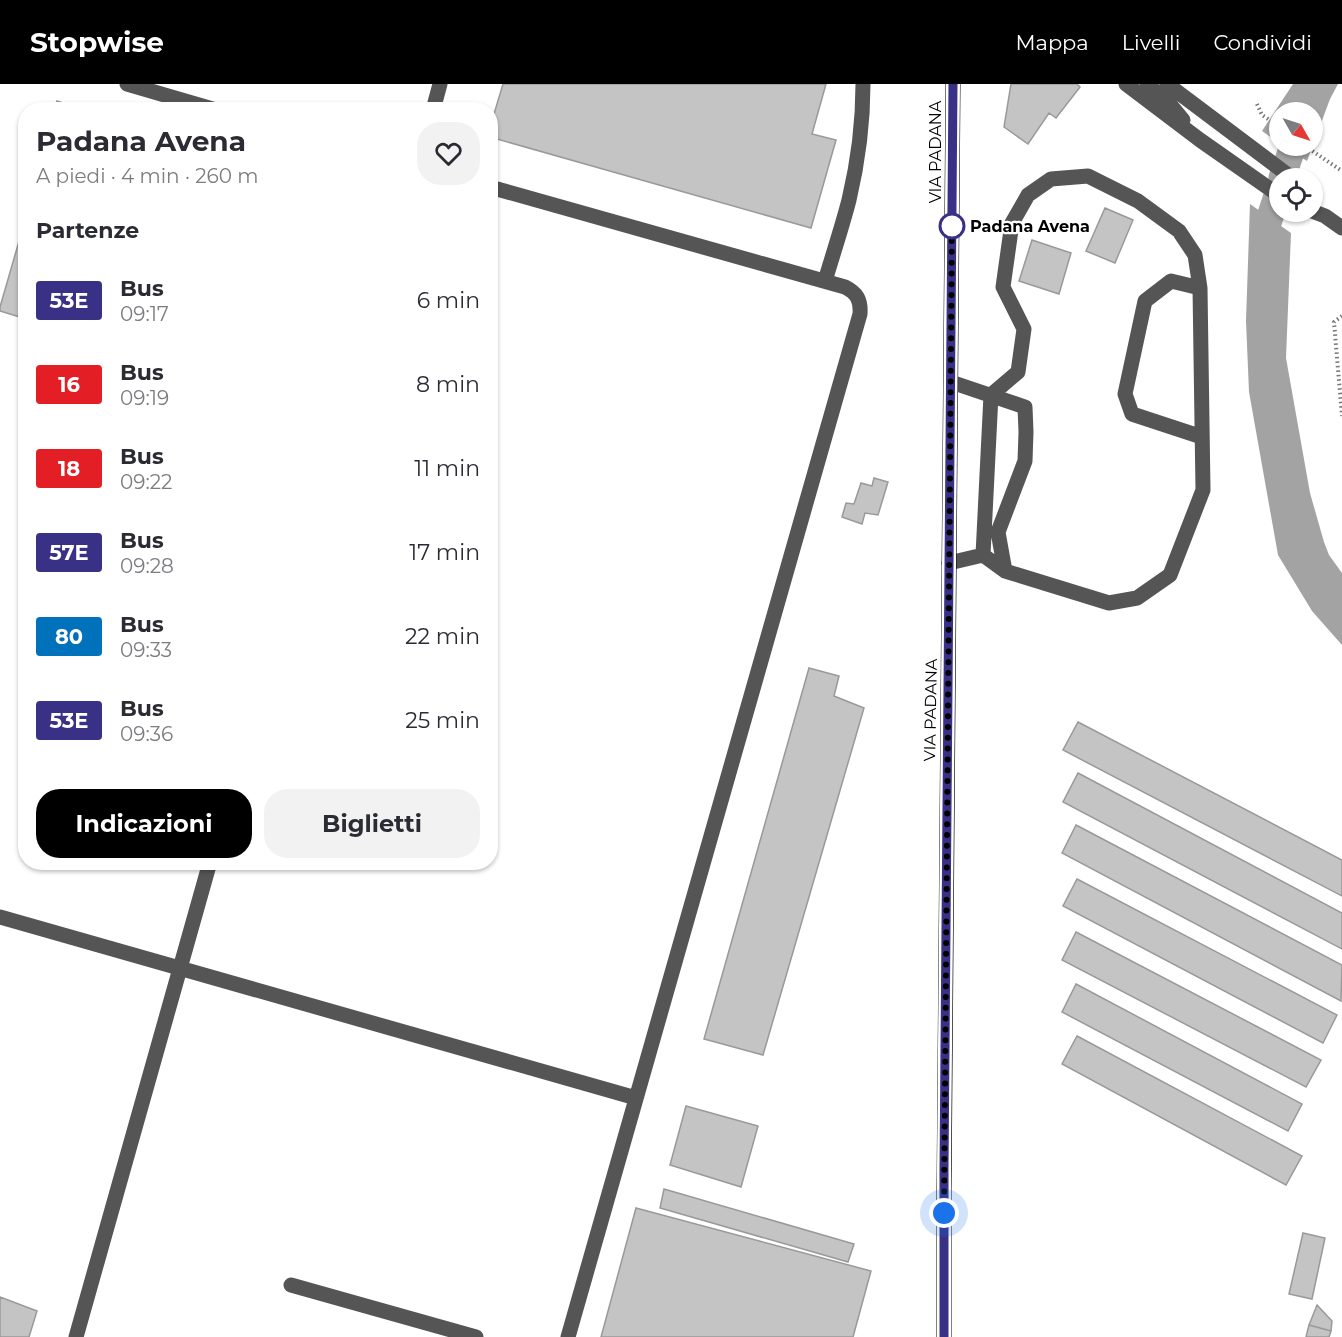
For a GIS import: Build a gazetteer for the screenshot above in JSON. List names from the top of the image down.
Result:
{
  "streets": {
    "main road": ["VIA PADANA"]
  },
  "places": ["Padana Avena"],
  "lines": ["bus line 53E"],
  "north": "bottom right",
  "page": {
    "header": "Stopwise",
    "nav": ["Mappa", "Livelli", "Condividi"],
    "heading": [
      ["Padana Avena", "A piedi · 4 min · 260 m"],
      "Partenze"
    ],
    "list": [
      {
        "mark": "53E",
        "name": "Bus",
        "note": "09:17",
        "value": "6 min"
      },
      {
        "mark": "16",
        "name": "Bus",
        "note": "09:19",
        "value": "8 min"
      },
      {
        "mark": "18",
        "name": "Bus",
        "note": "09:22",
        "value": "11 min"
      },
      {
        "mark": "57E",
        "name": "Bus",
        "note": "09:28",
        "value": "17 min"
      },
      {
        "mark": "80",
        "name": "Bus",
        "note": "09:33",
        "value": "22 min"
      },
      {
        "mark": "53E",
        "name": "Bus",
        "note": "09:36",
        "value": "25 min"
      }
    ],
    "buttons": ["Indicazioni", "Biglietti"]
  }
}
